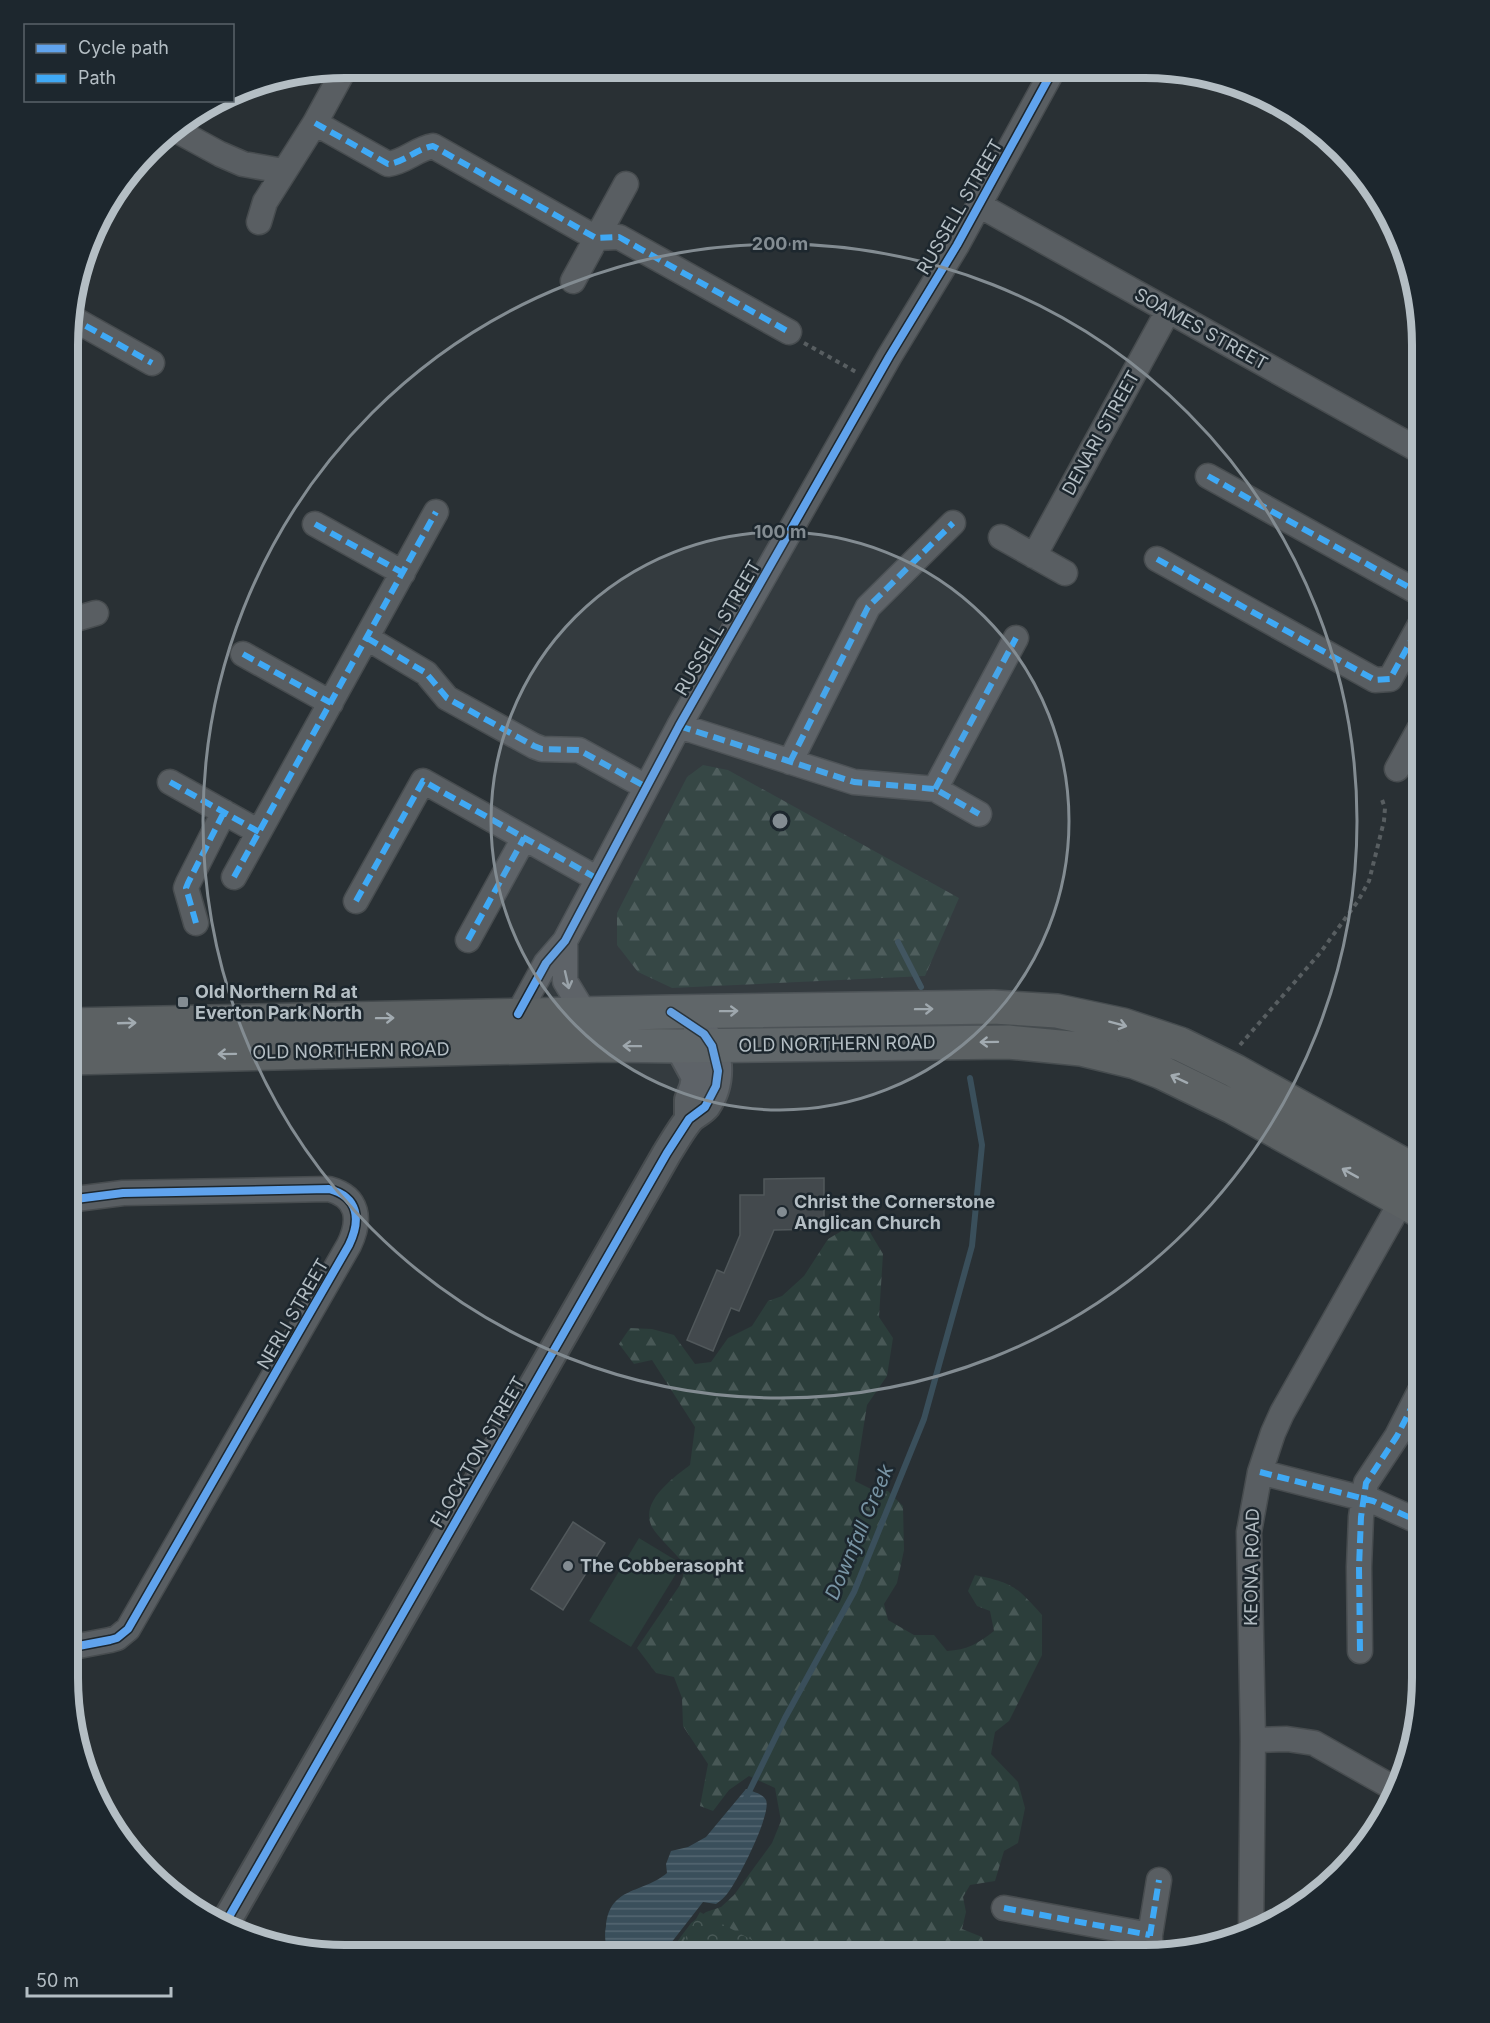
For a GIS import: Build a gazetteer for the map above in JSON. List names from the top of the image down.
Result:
{
  "streets": {
    "highway": ["OLD NORTHERN ROAD"],
    "street": [
      "RUSSELL STREET",
      "SOAMES STREET",
      "DENARI STREET",
      "NERLI STREET",
      "FLOCKTON STREET",
      "KEONA ROAD"
    ]
  },
  "crossings": [
    ["RUSSELL STREET", "SOAMES STREET"],
    ["RUSSELL STREET", "OLD NORTHERN ROAD"],
    ["SOAMES STREET", "DENARI STREET"],
    ["OLD NORTHERN ROAD", "FLOCKTON STREET"],
    ["OLD NORTHERN ROAD", "KEONA ROAD"]
  ],
  "water": ["Downfall Creek"],
  "places": {
    "transit": ["Old Northern Rd at Everton Park North"],
    "other": ["Christ the Cornerstone Anglican Church", "The Cobberasopht"]
  },
  "legend": ["Cycle path", "Path"],
  "scale_bar": "50 m",
  "rings": ["200 m", "100 m"]
}
